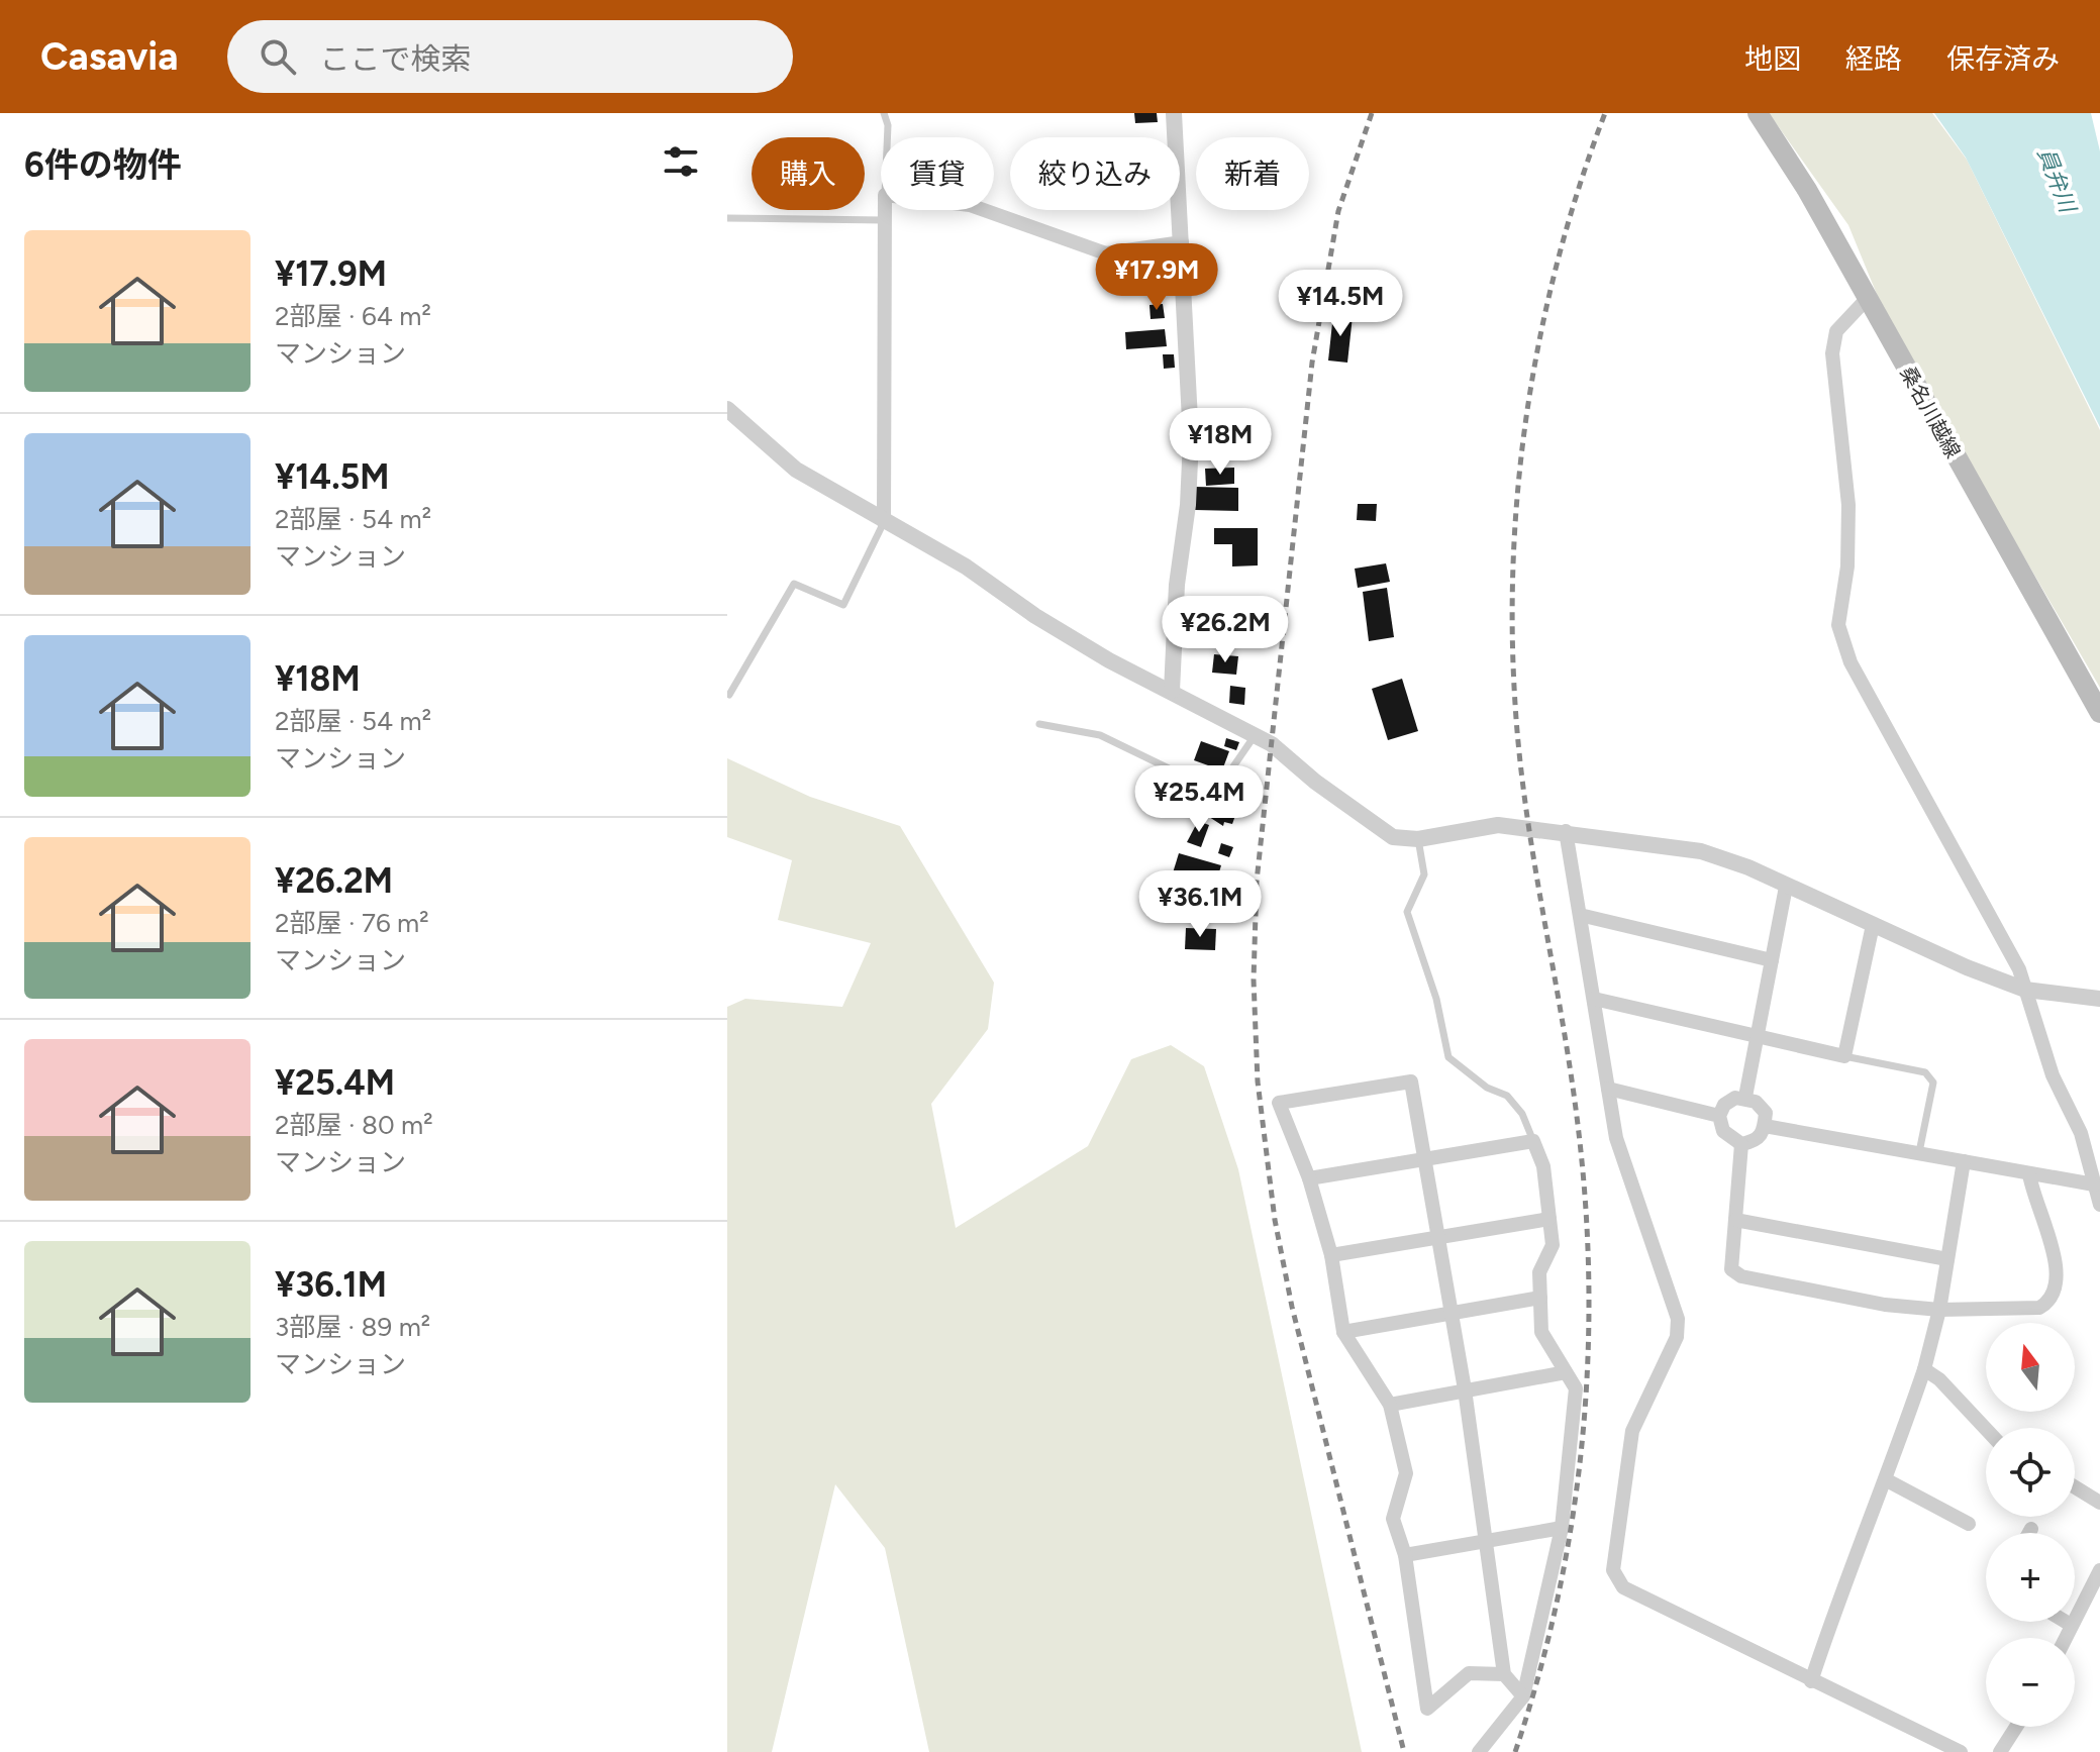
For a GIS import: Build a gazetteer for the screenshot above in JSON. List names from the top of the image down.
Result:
{
  "streets": {
    "main road": ["桑名川越線"]
  },
  "water": ["員弁川"],
  "north": "top",
  "page": {
    "header": "Casavia",
    "search": "ここで検索",
    "nav": ["地図", "経路", "保存済み"],
    "heading": "6件の物件",
    "chip": [
      "購入",
      "賃貸",
      "絞り込み",
      "新着"
    ],
    "list": [
      {
        "name": "¥17.9M",
        "note": "2部屋 · 64 m² · マンション"
      },
      {
        "name": "¥14.5M",
        "note": "2部屋 · 54 m² · マンション"
      },
      {
        "name": "¥18M",
        "note": "2部屋 · 54 m² · マンション"
      },
      {
        "name": "¥26.2M",
        "note": "2部屋 · 76 m² · マンション"
      },
      {
        "name": "¥25.4M",
        "note": "2部屋 · 80 m² · マンション"
      },
      {
        "name": "¥36.1M",
        "note": "3部屋 · 89 m² · マンション"
      }
    ],
    "price": [
      "¥17.9M",
      "¥14.5M",
      "¥18M",
      "¥26.2M",
      "¥25.4M",
      "¥36.1M"
    ],
    "map_buttons": ["+", "−"]
  }
}
